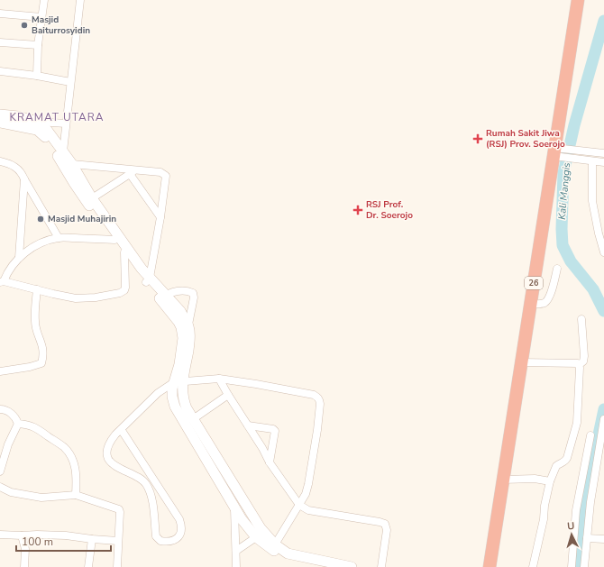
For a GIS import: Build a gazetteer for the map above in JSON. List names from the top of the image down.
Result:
{
  "streets": {
    "highway": ["26"]
  },
  "districts": ["KRAMAT UTARA"],
  "water": ["Kali Manggis"],
  "places": {
    "other": ["Masjid Baiturrosyidin", "Masjid Muhajirin"],
    "health": ["Rumah Sakit Jiwa (RSJ) Prov. Soerojo", "RSJ Prof. Dr. Soerojo"]
  },
  "scale_bar": "100 m",
  "north": "top"
}
